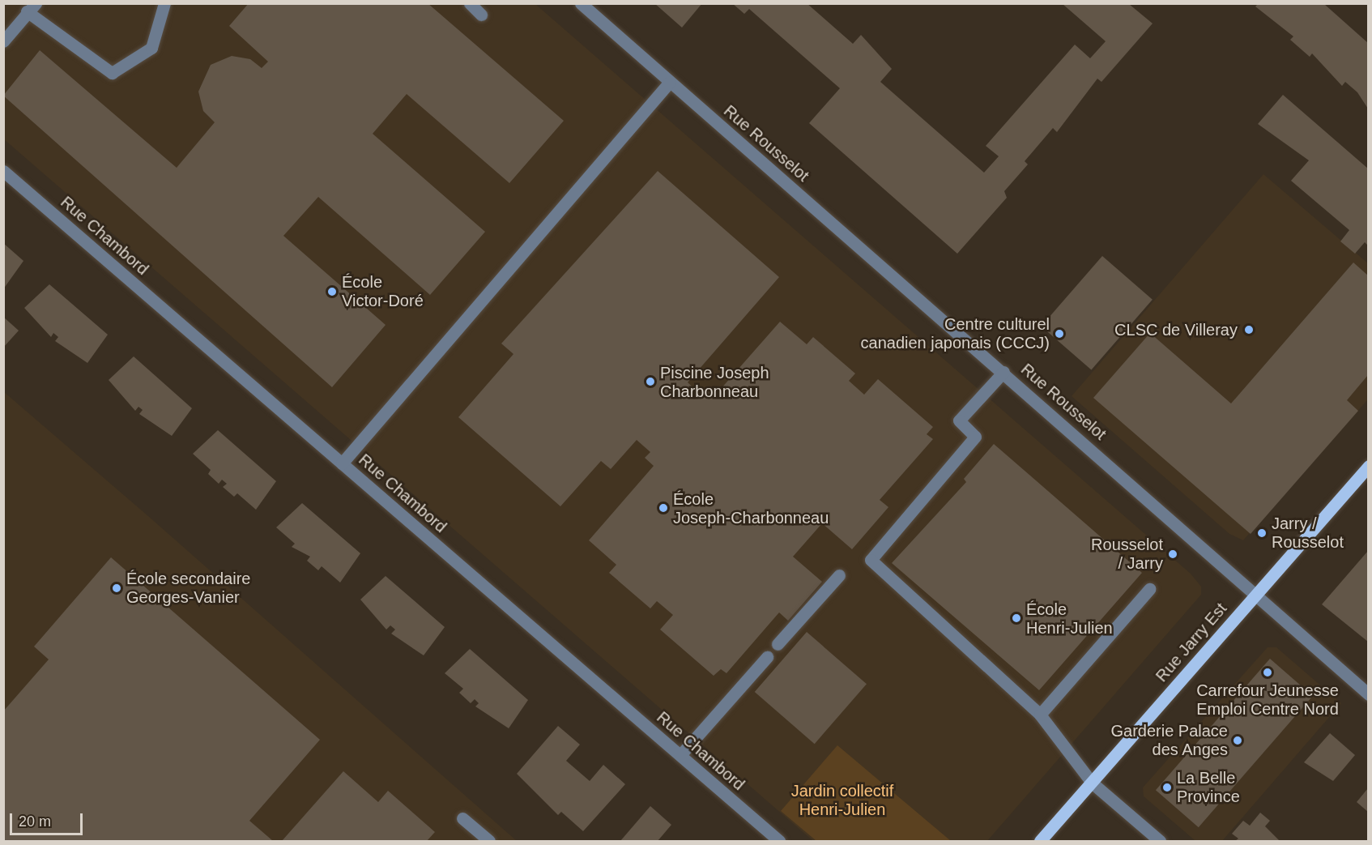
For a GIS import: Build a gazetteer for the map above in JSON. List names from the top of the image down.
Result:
{
  "streets": {
    "main road": ["Rue Jarry Est"],
    "street": ["Rue Rousselot", "Rue Chambord"]
  },
  "crossings": [
    ["Rue Rousselot", "Rue Jarry Est"]
  ],
  "parks": ["Jardin collectif Henri-Julien"],
  "places": [
    "École Victor-Doré",
    "CLSC de Villeray",
    "Centre culturel canadien japonais (CCCJ)",
    "Piscine Joseph Charbonneau",
    "École Joseph-Charbonneau",
    "Jarry / Rousselot",
    "Rousselot / Jarry",
    "École secondaire Georges-Vanier",
    "École Henri-Julien",
    "Carrefour Jeunesse Emploi Centre Nord",
    "Garderie Palace des Anges",
    "La Belle Province"
  ],
  "scale_bar": "20 m"
}
